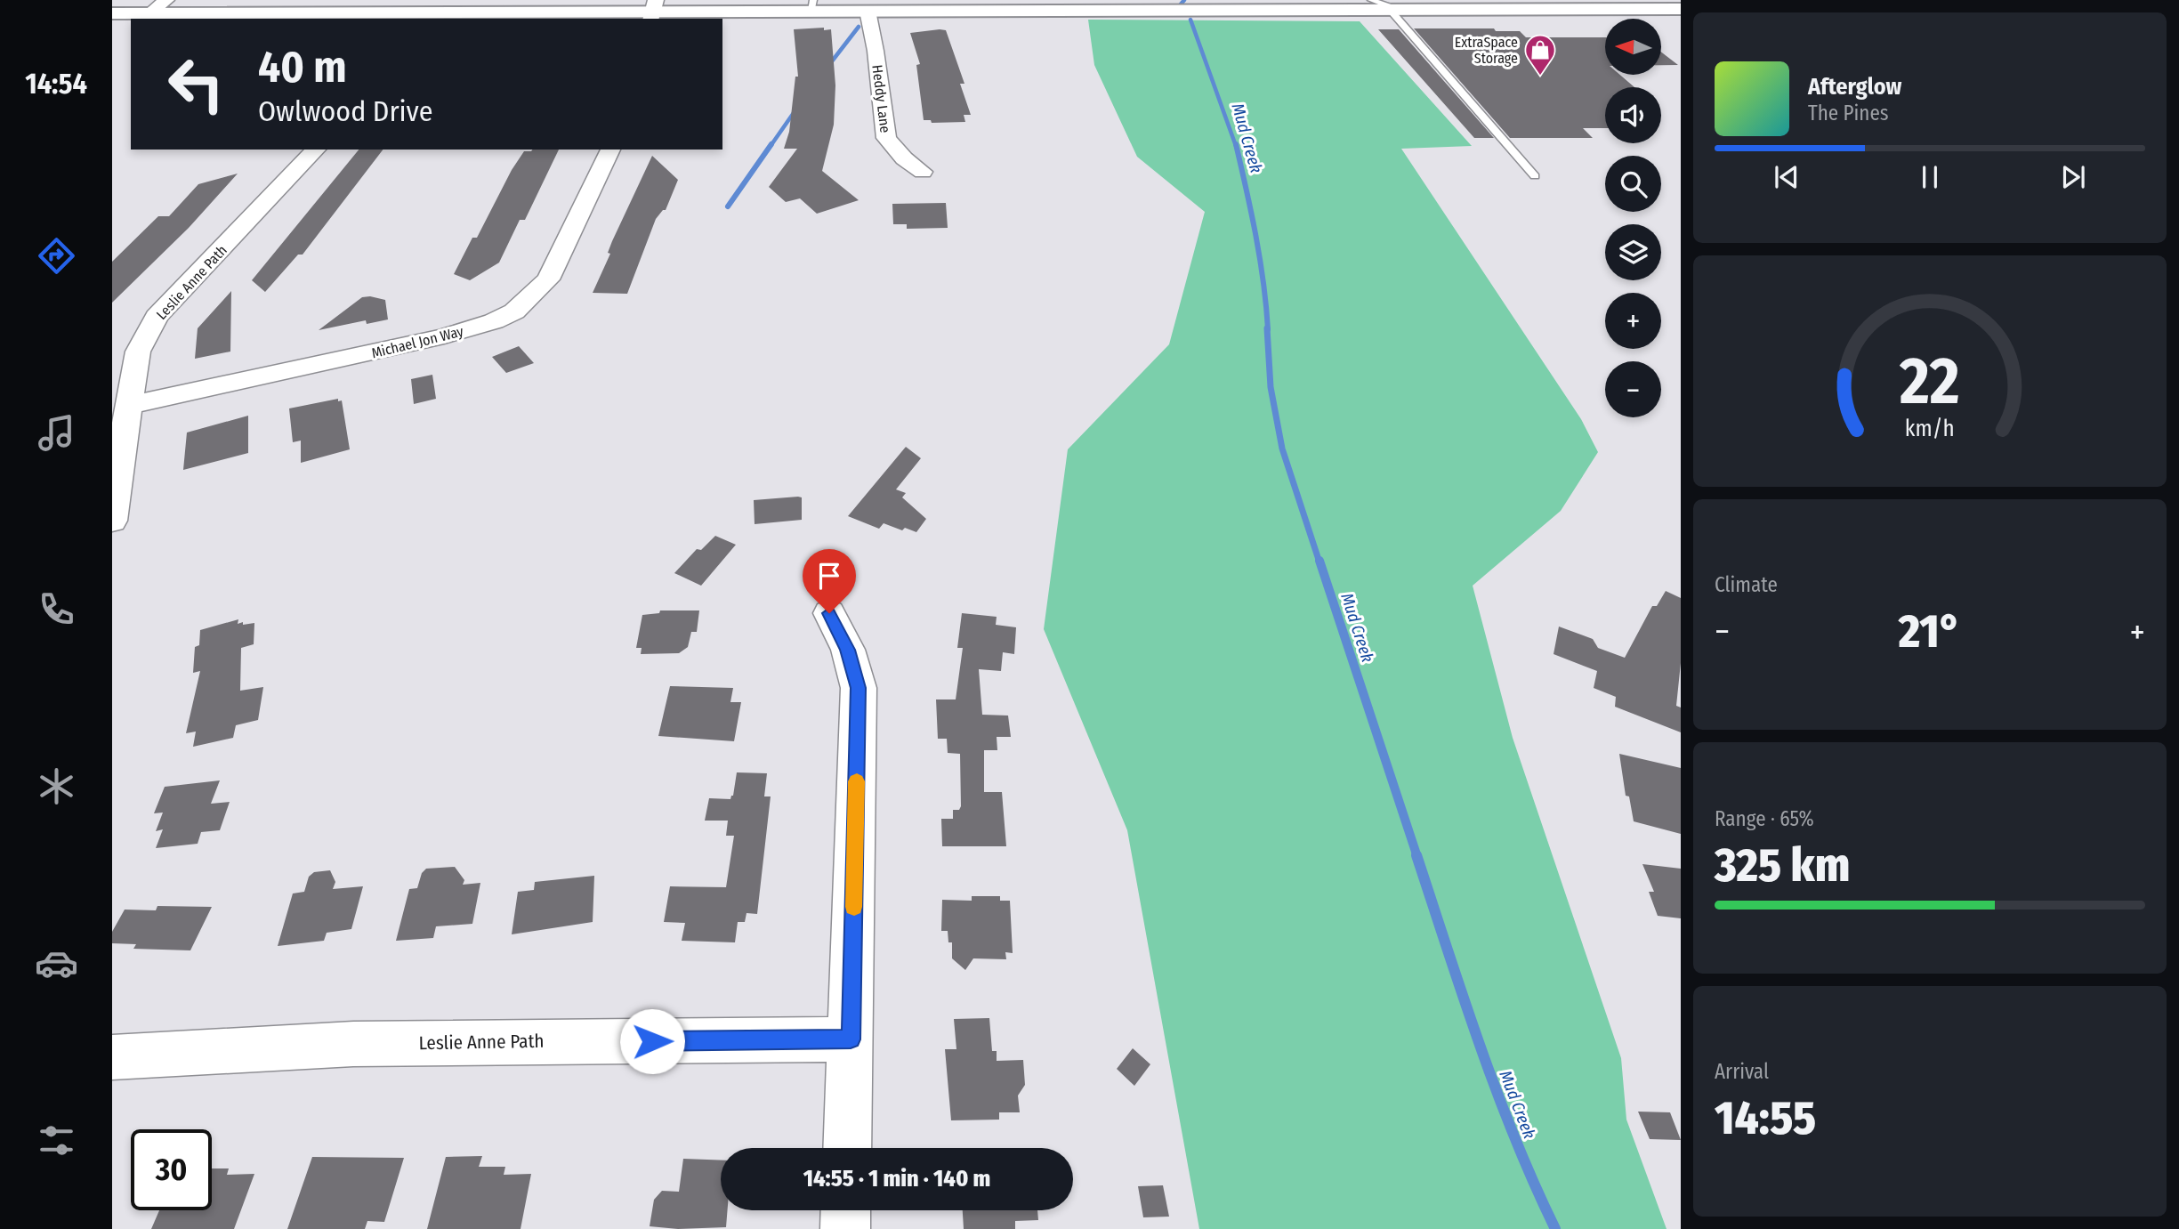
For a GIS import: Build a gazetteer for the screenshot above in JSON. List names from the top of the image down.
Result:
{
  "streets": {
    "street": ["Heddy Lane", "Leslie Anne Path", "Michael Jon Way"]
  },
  "crossings": [
    ["Leslie Anne Path", "Michael Jon Way"]
  ],
  "water": ["Mud Creek"],
  "places": {
    "shop": ["ExtraSpace Storage"]
  },
  "north": "left",
  "page": {
    "tabs": "14:54",
    "map_buttons": ["+", "−"],
    "turn": ["40 m", "Owlwood Drive"],
    "song": ["Afterglow", "The Pines"],
    "tile": [
      "Climate",
      ["Range · 65%", "325 km"],
      ["Arrival", "14:55"]
    ],
    "heat": ["−", "21°", "+"],
    "limit": "30",
    "trip": "14:55 · 1 min · 140 m",
    "gauge": ["22", "km/h"]
  }
}
